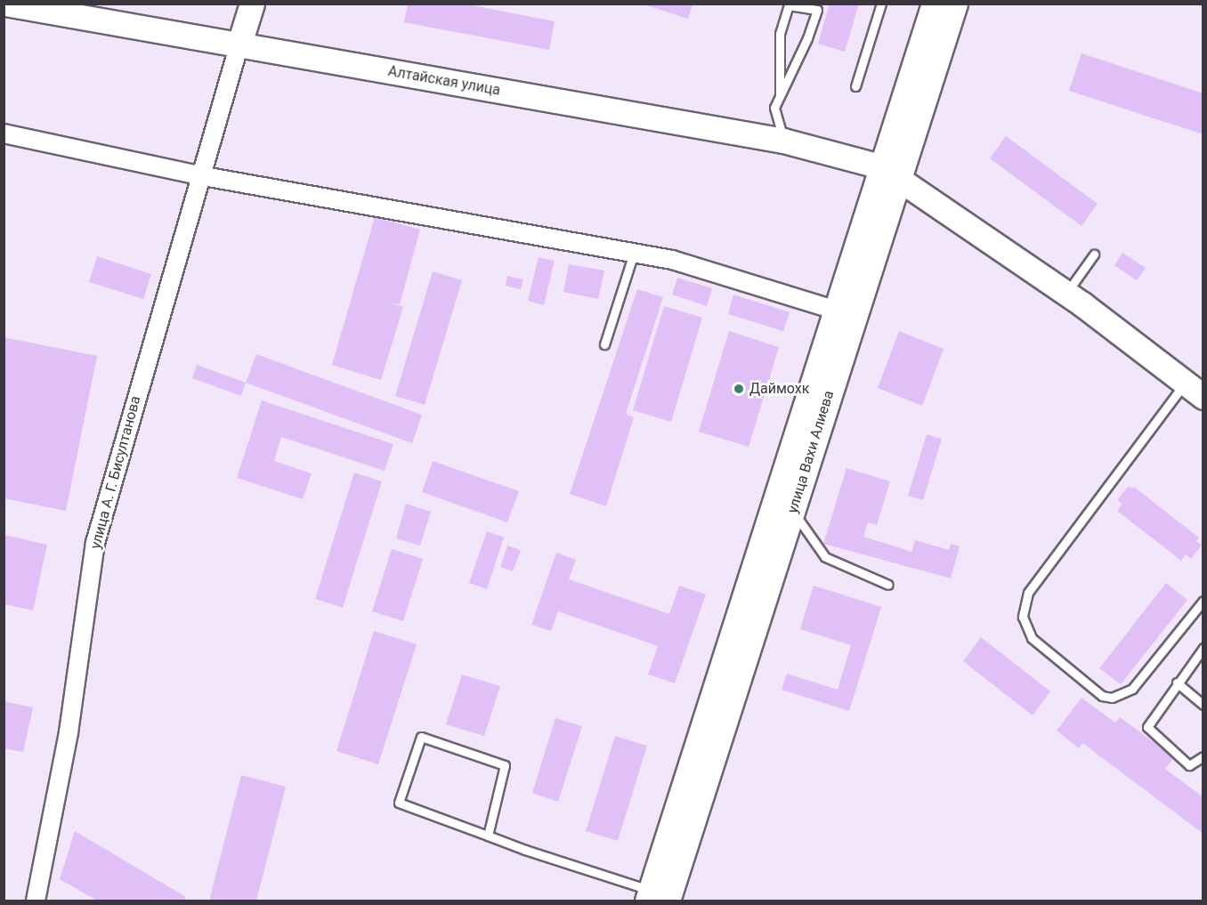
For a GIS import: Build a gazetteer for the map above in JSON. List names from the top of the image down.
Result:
{
  "streets": {
    "main road": ["Алтайская улица", "улица Вахи Алиева"],
    "street": ["улица А. Г. Бисултанова"]
  },
  "crossings": [
    ["Алтайская улица", "улица Вахи Алиева"],
    ["Алтайская улица", "улица А. Г. Бисултанова"]
  ],
  "places": ["Даймохк"]
}
